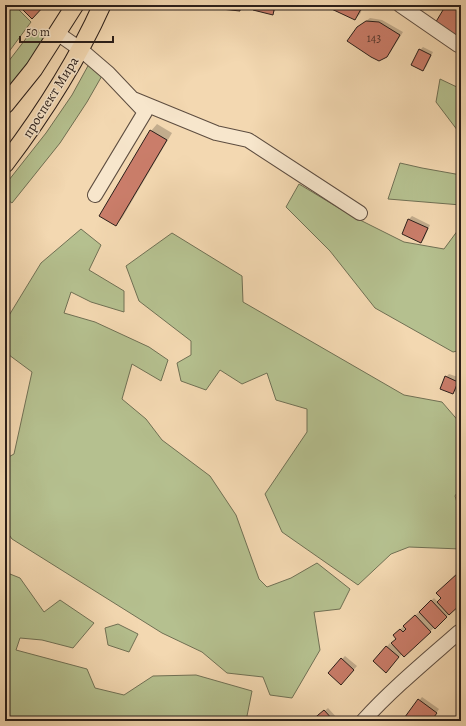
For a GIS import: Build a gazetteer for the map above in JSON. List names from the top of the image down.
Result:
{
  "streets": {
    "main road": ["проспект Мира"]
  },
  "house_numbers": ["143"],
  "scale_bar": "50 m"
}
